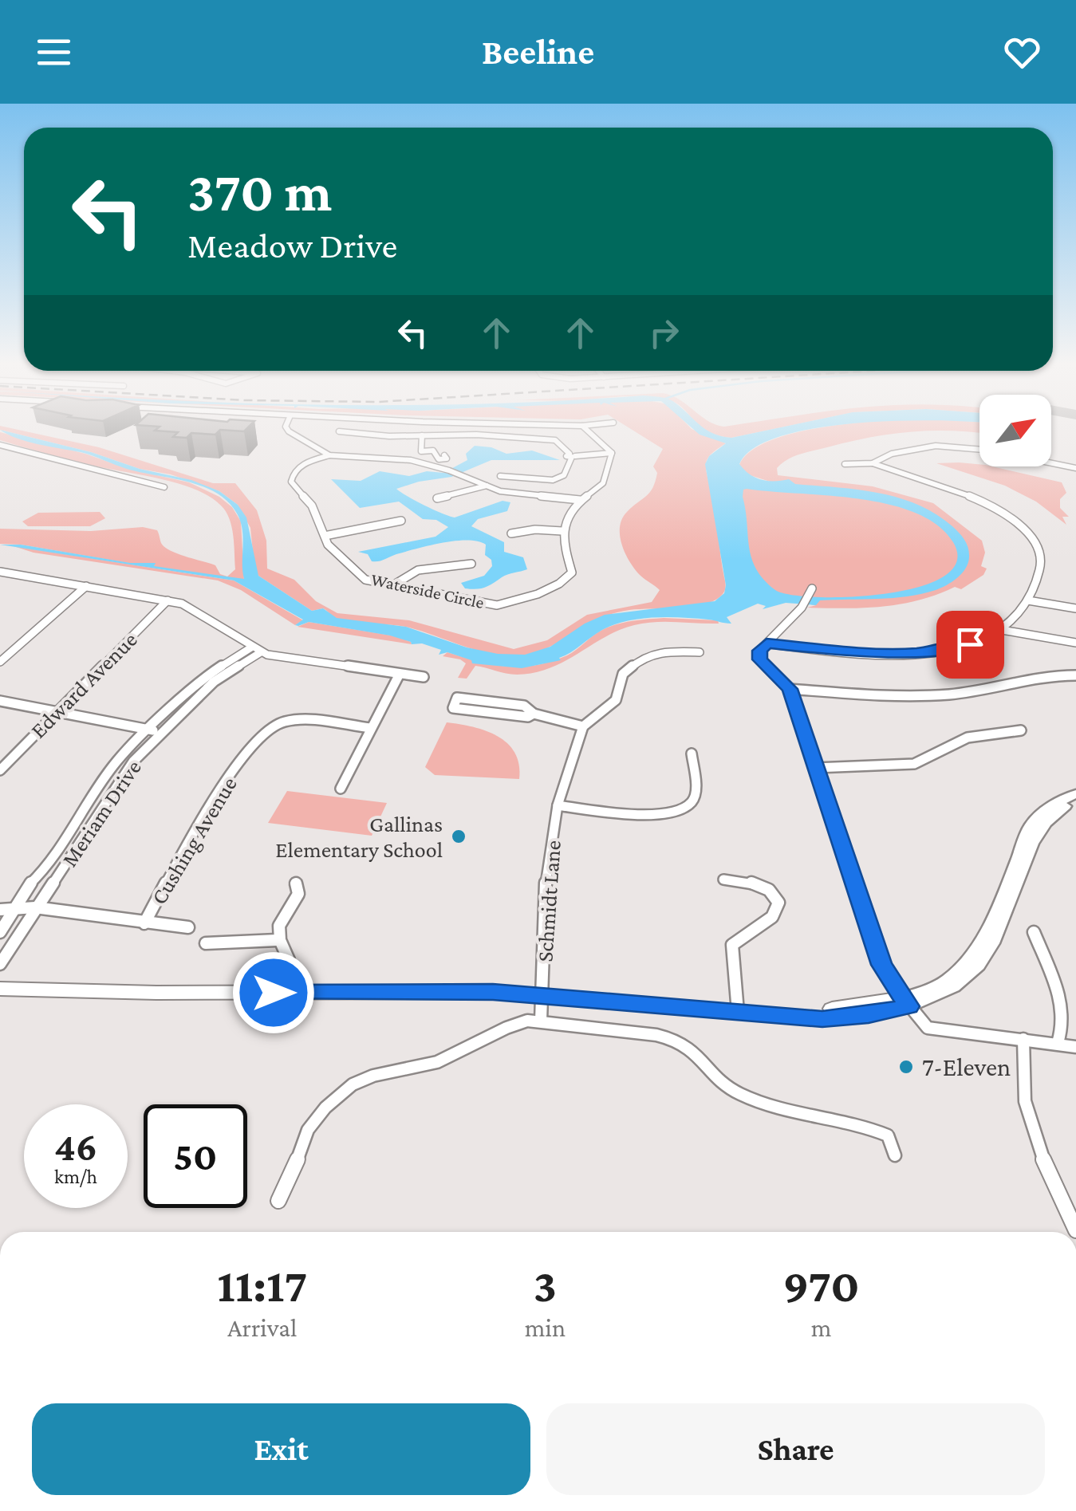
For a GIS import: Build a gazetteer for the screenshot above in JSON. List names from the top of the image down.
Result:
{
  "streets": {
    "street": [
      "Waterside Circle",
      "Edward Avenue",
      "Meriam Drive",
      "Cushing Avenue",
      "Schmidt Lane"
    ]
  },
  "places": ["Gallinas Elementary School", "7-Eleven"],
  "north": "top right",
  "page": {
    "header": "Beeline",
    "turn": ["370 m", "Meadow Drive"],
    "speed": "46 km/h",
    "limit": "50",
    "eta": [
      "11:17",
      "Arrival",
      "3",
      "min",
      "970",
      "m"
    ],
    "buttons": ["Exit", "Share"]
  }
}
